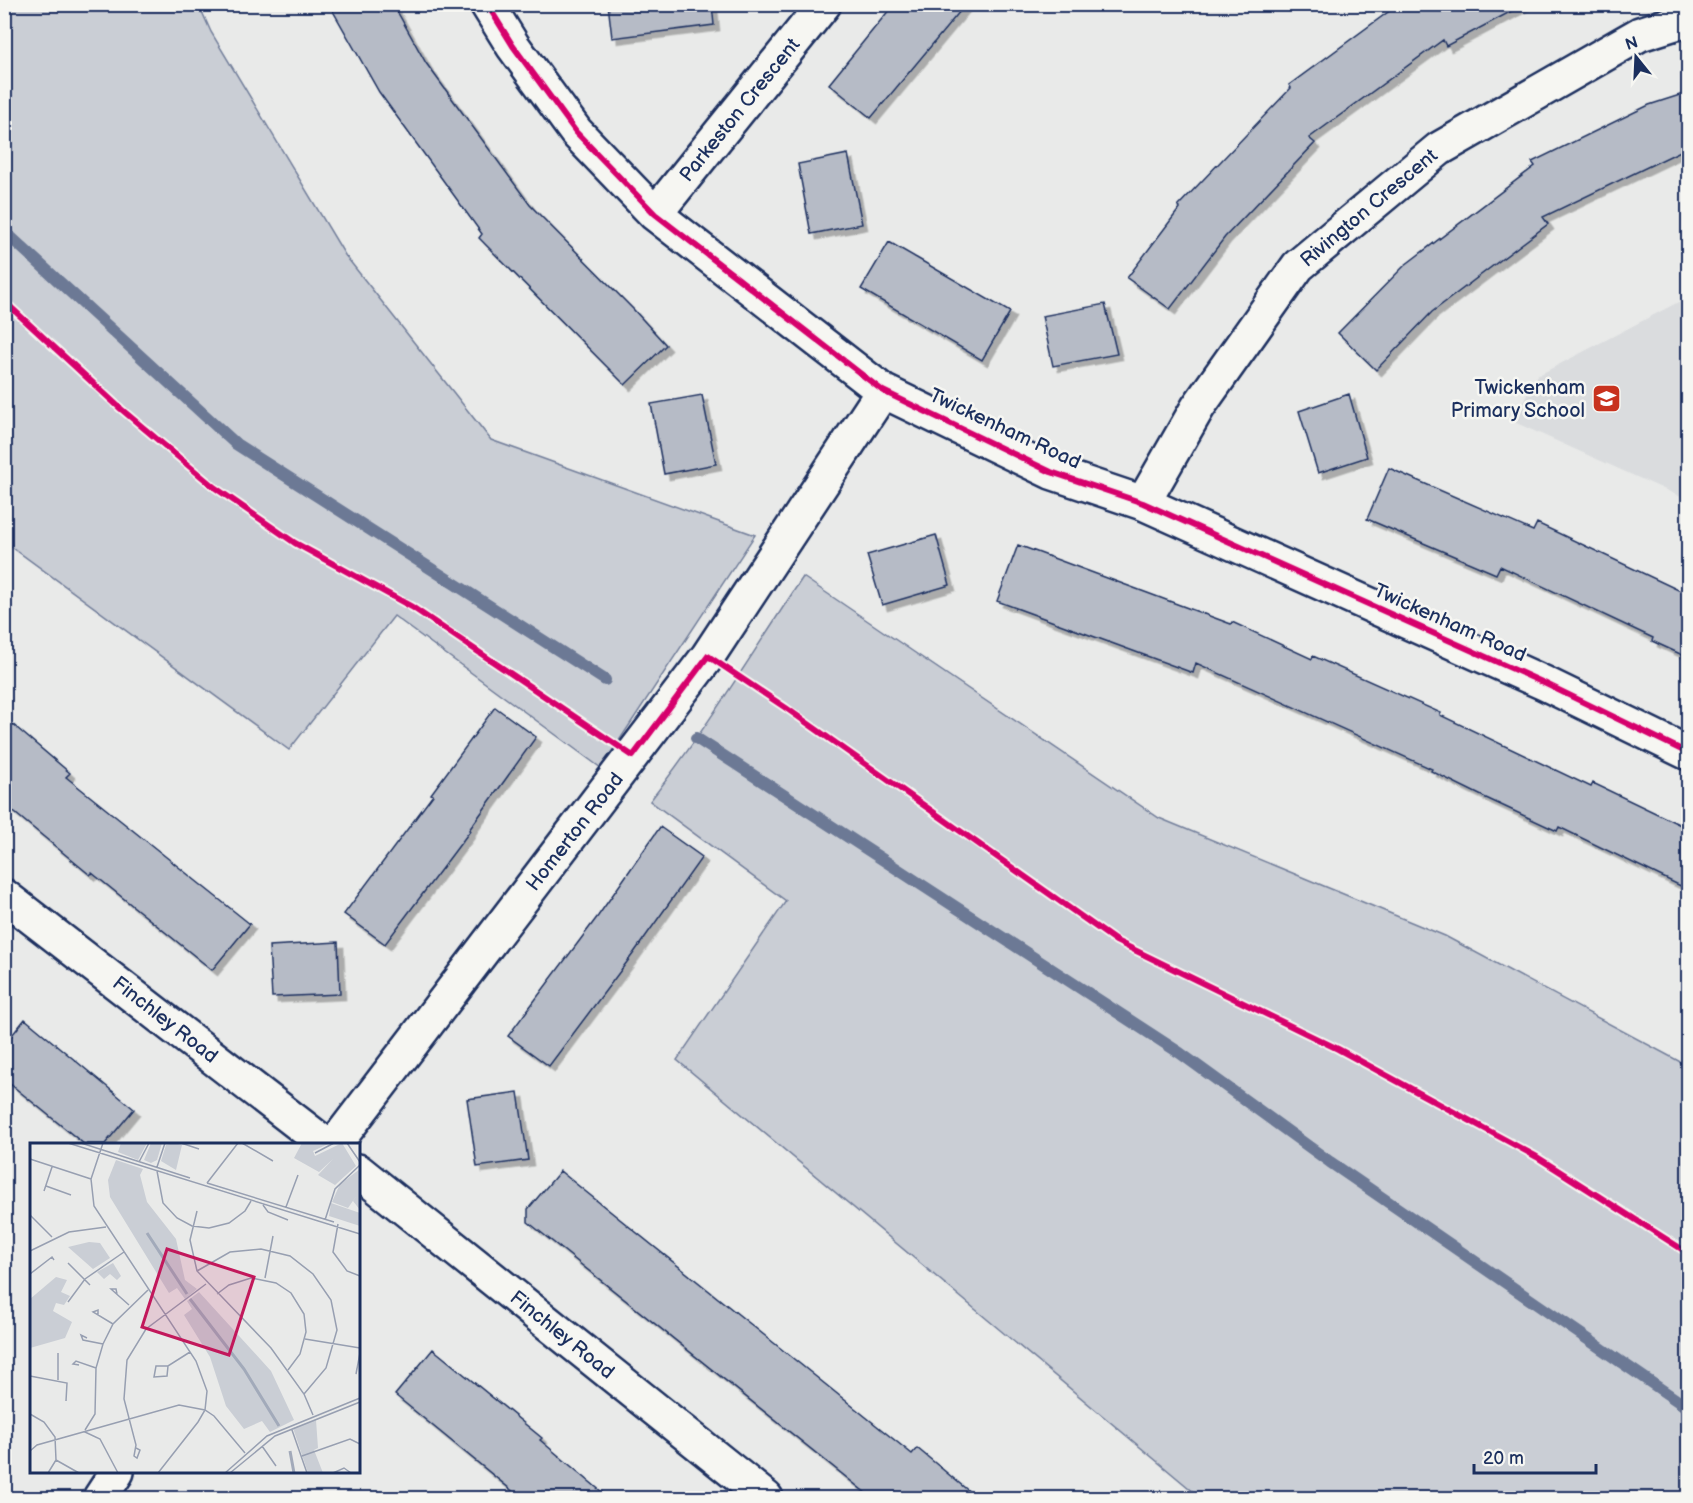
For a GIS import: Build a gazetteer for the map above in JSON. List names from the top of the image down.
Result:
{
  "streets": {
    "street": [
      "Parkeston Crescent",
      "Rivington Crescent",
      "Twickenham Road",
      "Homerton Road",
      "Finchley Road"
    ]
  },
  "crossings": [
    ["Parkeston Crescent", "Twickenham Road"],
    ["Rivington Crescent", "Twickenham Road"],
    ["Twickenham Road", "Homerton Road"]
  ],
  "places": {
    "school or university": ["Twickenham Primary School"]
  },
  "scale_bar": "20 m",
  "north": "top"
}
